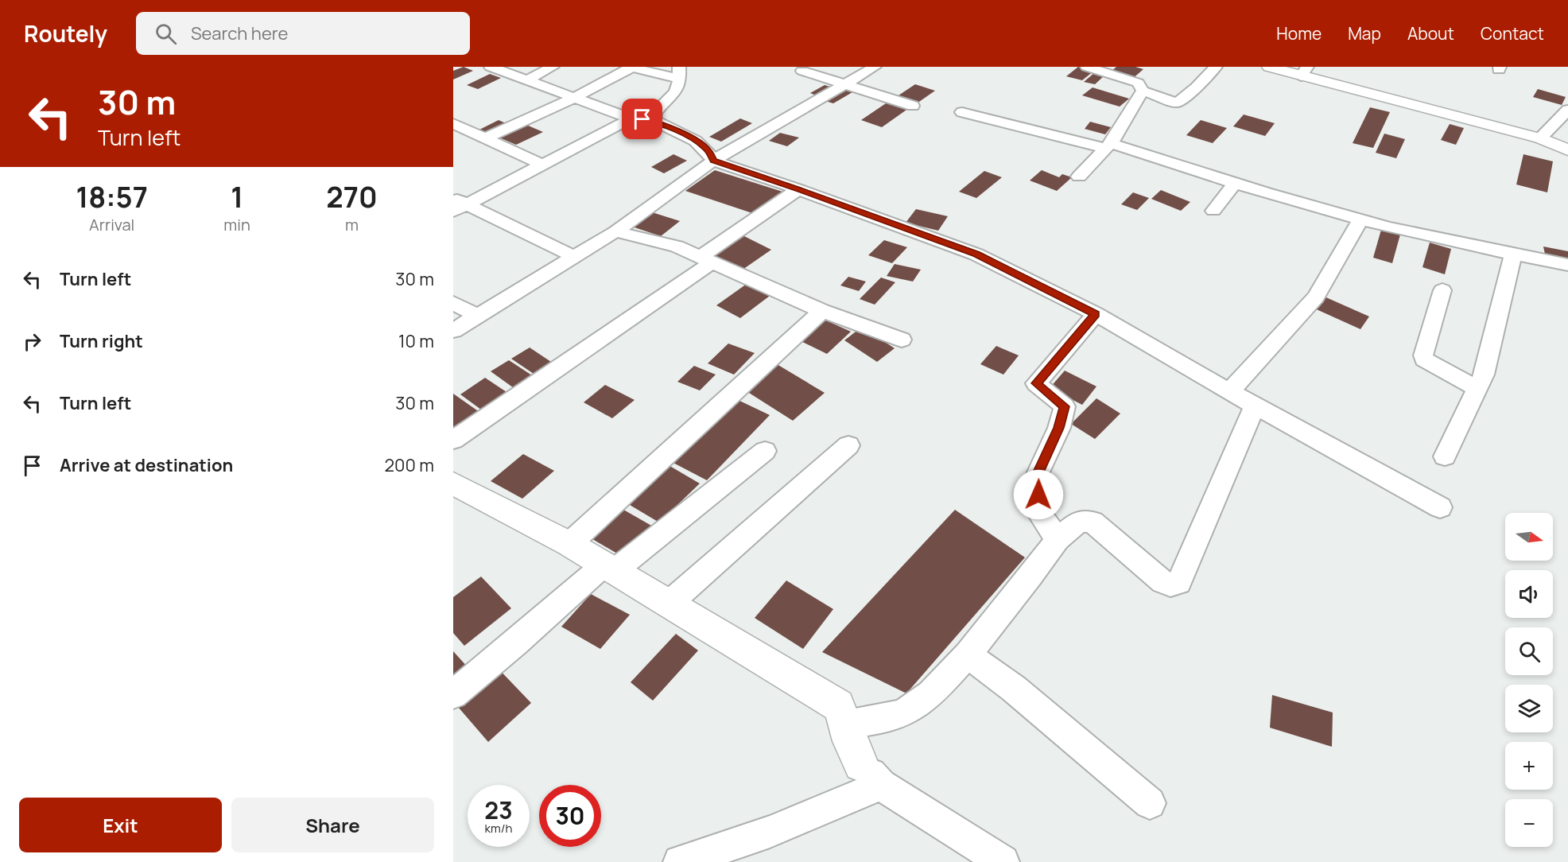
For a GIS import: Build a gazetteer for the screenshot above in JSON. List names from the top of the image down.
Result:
{
  "north": "right",
  "page": {
    "header": "Routely",
    "search": "Search here",
    "nav": [
      "Home",
      "Map",
      "About",
      "Contact"
    ],
    "turn": ["30 m", "Turn left"],
    "eta": [
      "18:57",
      "Arrival",
      "1",
      "min",
      "270",
      "m"
    ],
    "list": [
      {
        "name": "Turn left",
        "value": "30 m"
      },
      {
        "name": "Turn right",
        "value": "10 m"
      },
      {
        "name": "Turn left",
        "value": "30 m"
      },
      {
        "name": "Arrive at destination",
        "value": "200 m"
      }
    ],
    "map_buttons": ["+", "−"],
    "speed": "23 km/h",
    "limit": "30",
    "buttons": ["Exit", "Share"]
  }
}
